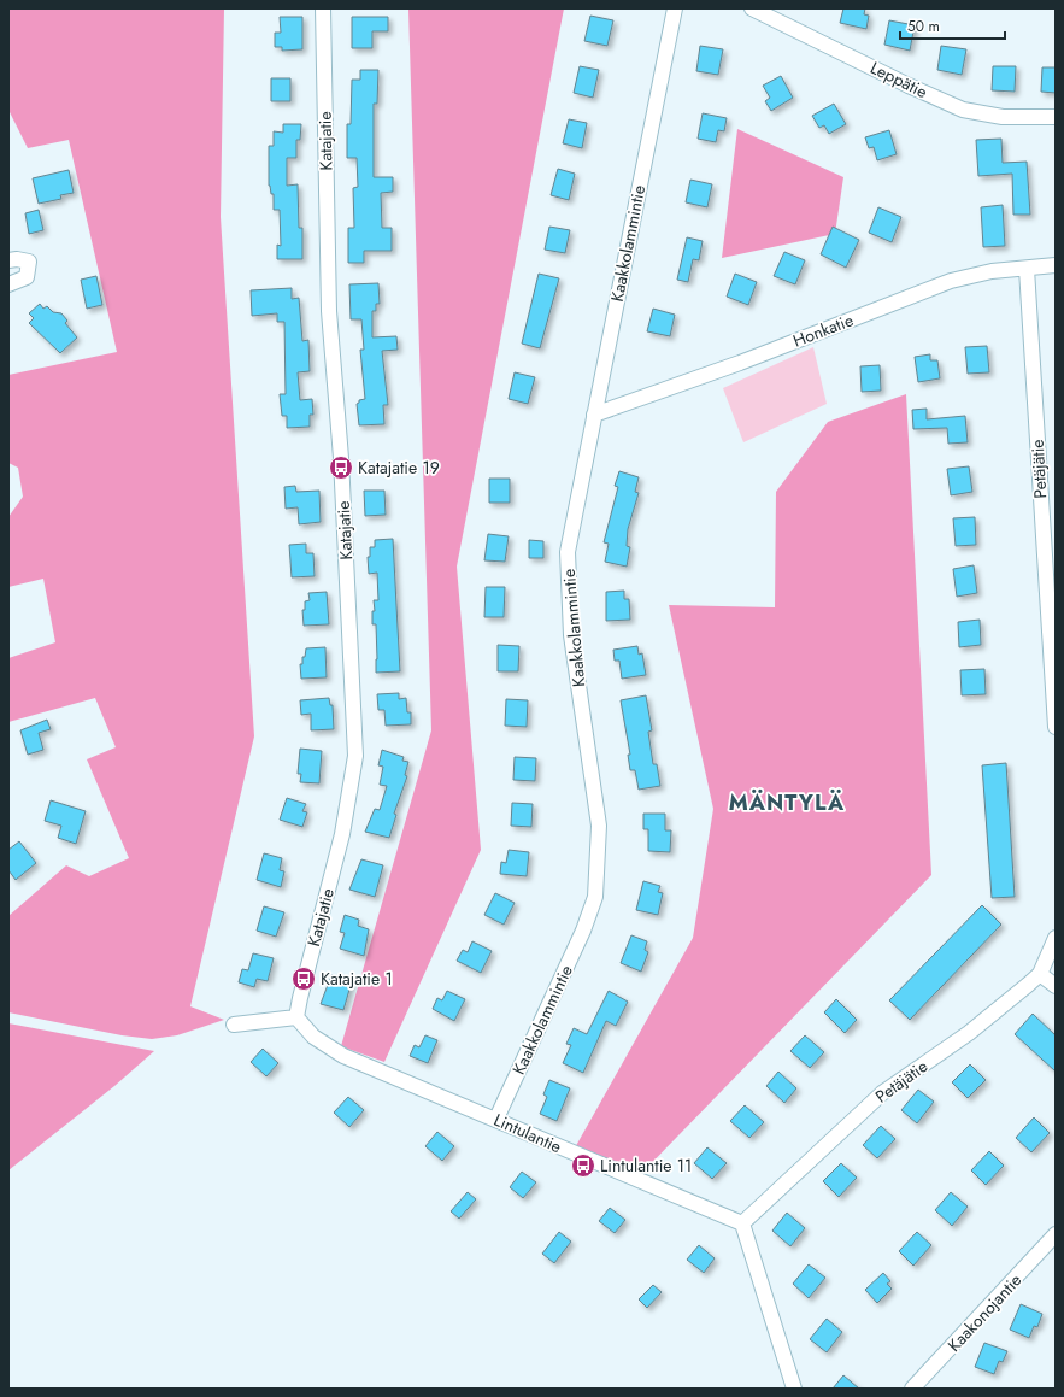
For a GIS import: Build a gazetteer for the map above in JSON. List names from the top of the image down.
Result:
{
  "streets": {
    "street": [
      "Leppätie",
      "Katajatie",
      "Kaakkolammintie",
      "Honkatie",
      "Petäjätie",
      "Lintulantie",
      "Kaakonojantie"
    ]
  },
  "crossings": [
    ["Katajatie", "Lintulantie"],
    ["Kaakkolammintie", "Honkatie"],
    ["Kaakkolammintie", "Lintulantie"],
    ["Honkatie", "Petäjätie"],
    ["Petäjätie", "Lintulantie"]
  ],
  "districts": ["MÄNTYLÄ"],
  "places": {
    "bus stop": ["Katajatie 19", "Katajatie 1", "Lintulantie 11"]
  },
  "scale_bar": "50 m"
}
